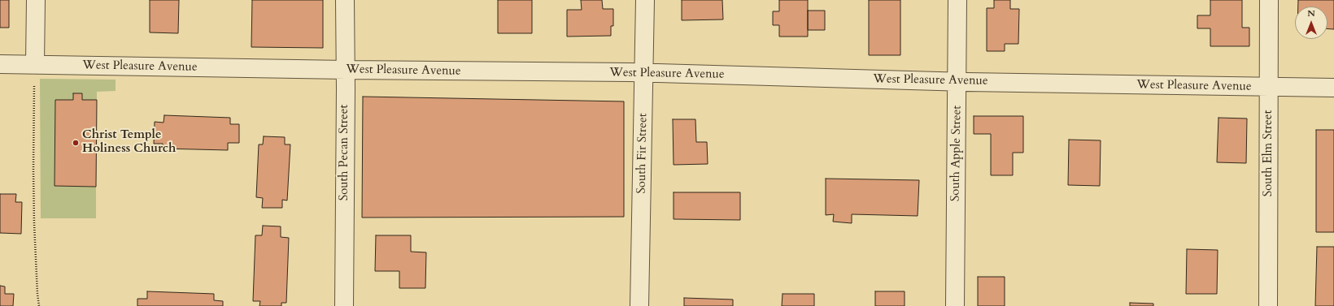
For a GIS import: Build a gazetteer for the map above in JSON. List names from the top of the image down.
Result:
{
  "streets": {
    "street": [
      "West Pleasure Avenue",
      "South Pecan Street",
      "South Fir Street",
      "South Apple Street",
      "South Elm Street"
    ]
  },
  "crossings": [
    ["West Pleasure Avenue", "South Pecan Street"],
    ["West Pleasure Avenue", "South Fir Street"],
    ["West Pleasure Avenue", "South Apple Street"],
    ["West Pleasure Avenue", "South Elm Street"]
  ],
  "places": ["Christ Temple Holiness Church"],
  "north": "top"
}
